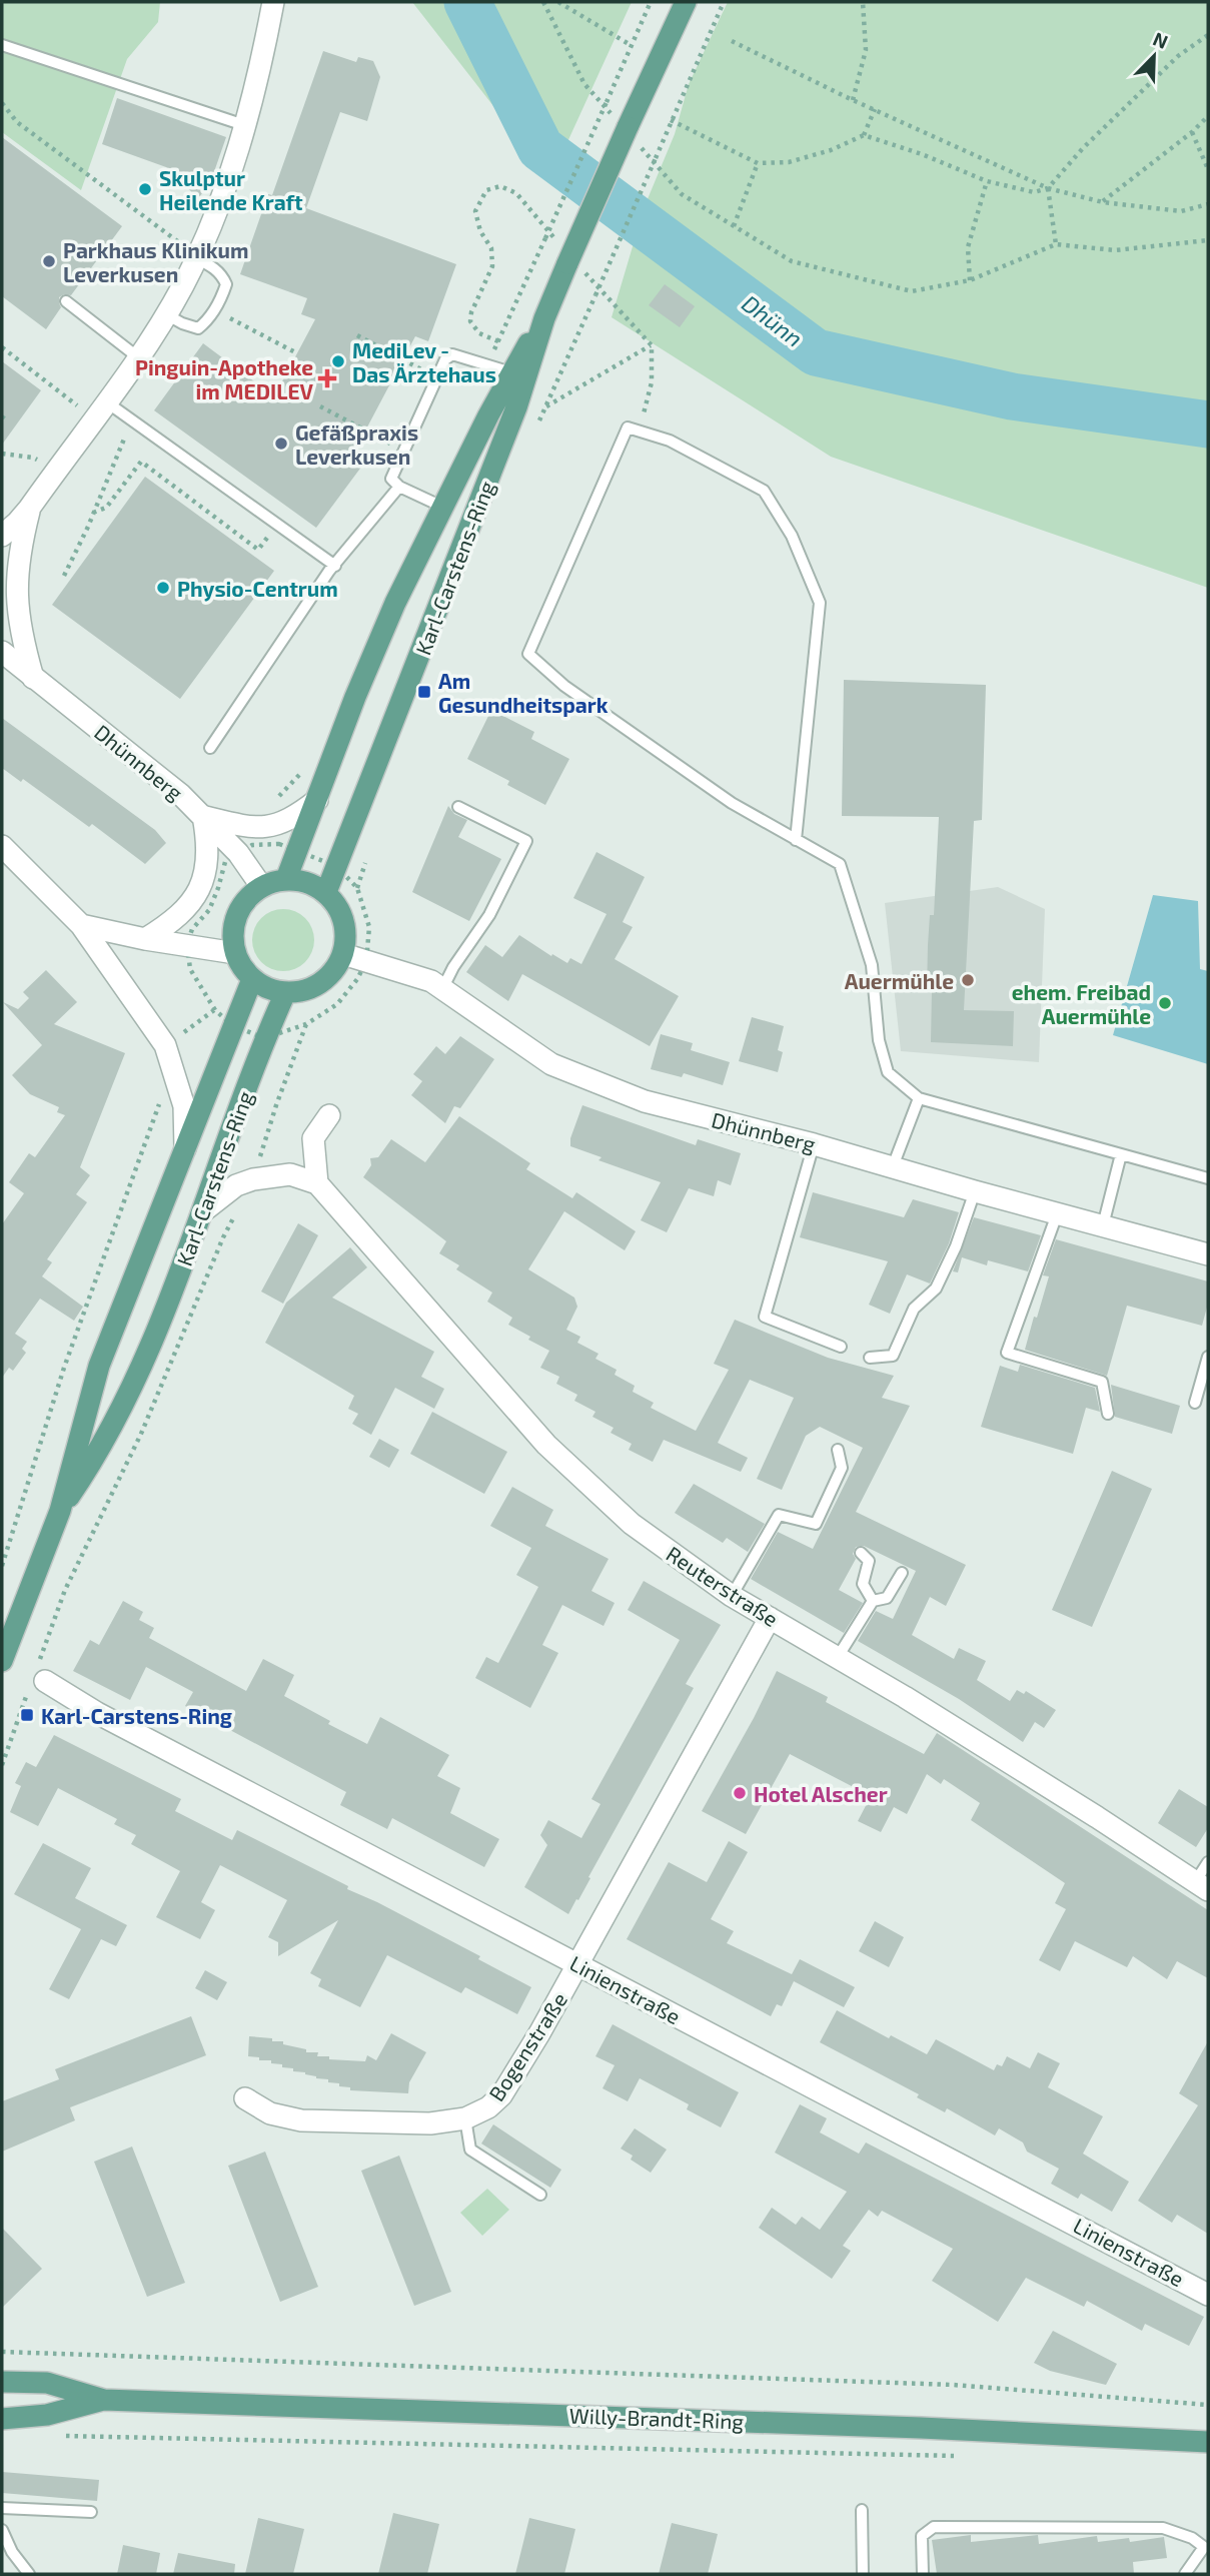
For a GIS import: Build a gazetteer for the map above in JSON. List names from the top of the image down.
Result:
{
  "streets": {
    "main road": ["Karl-Carstens-Ring", "Willy-Brandt-Ring"],
    "street": [
      "Dhünnberg",
      "Reuterstraße",
      "Linienstraße",
      "Bogenstraße"
    ]
  },
  "crossings": [
    ["Karl-Carstens-Ring", "Dhünnberg"],
    ["Reuterstraße", "Bogenstraße"],
    ["Linienstraße", "Bogenstraße"]
  ],
  "water": ["Dhünn"],
  "places": {
    "other": [
      "Skulptur Heilende Kraft",
      "Parkhaus Klinikum Leverkusen",
      "MediLev - Das Ärztehaus",
      "Gefäßpraxis Leverkusen",
      "Physio-Centrum",
      "Auermühle",
      "ehem. Freibad Auermühle",
      "Hotel Alscher"
    ],
    "health": ["Pinguin-Apotheke im MEDILEV"],
    "transit": ["Am Gesundheitspark", "Karl-Carstens-Ring"]
  },
  "north": "top right"
}
